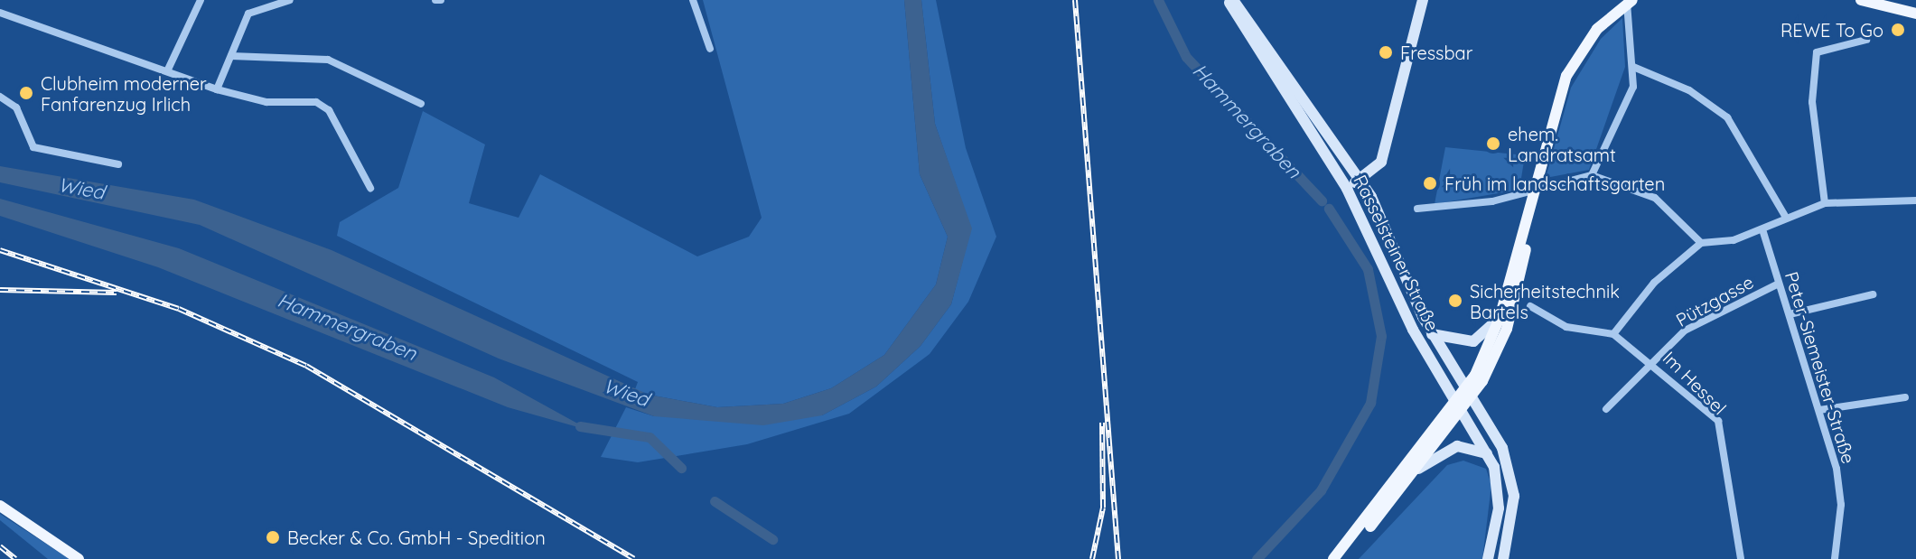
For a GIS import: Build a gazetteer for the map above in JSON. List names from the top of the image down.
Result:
{
  "streets": {
    "main road": ["Rasselsteiner Straße"],
    "street": ["Pützgasse", "Peter-Siemeister-Straße", "Im Hessel"]
  },
  "crossings": [
    ["Pützgasse", "Peter-Siemeister-Straße"],
    ["Pützgasse", "Im Hessel"]
  ],
  "water": ["Hammergraben", "Wied"],
  "places": [
    "REWE To Go",
    "Fressbar",
    "Clubheim moderner Fanfarenzug Irlich",
    "ehem. Landratsamt",
    "Früh im landschaftsgarten",
    "Sicherheitstechnik Bartels",
    "Becker & Co. GmbH - Spedition"
  ]
}
